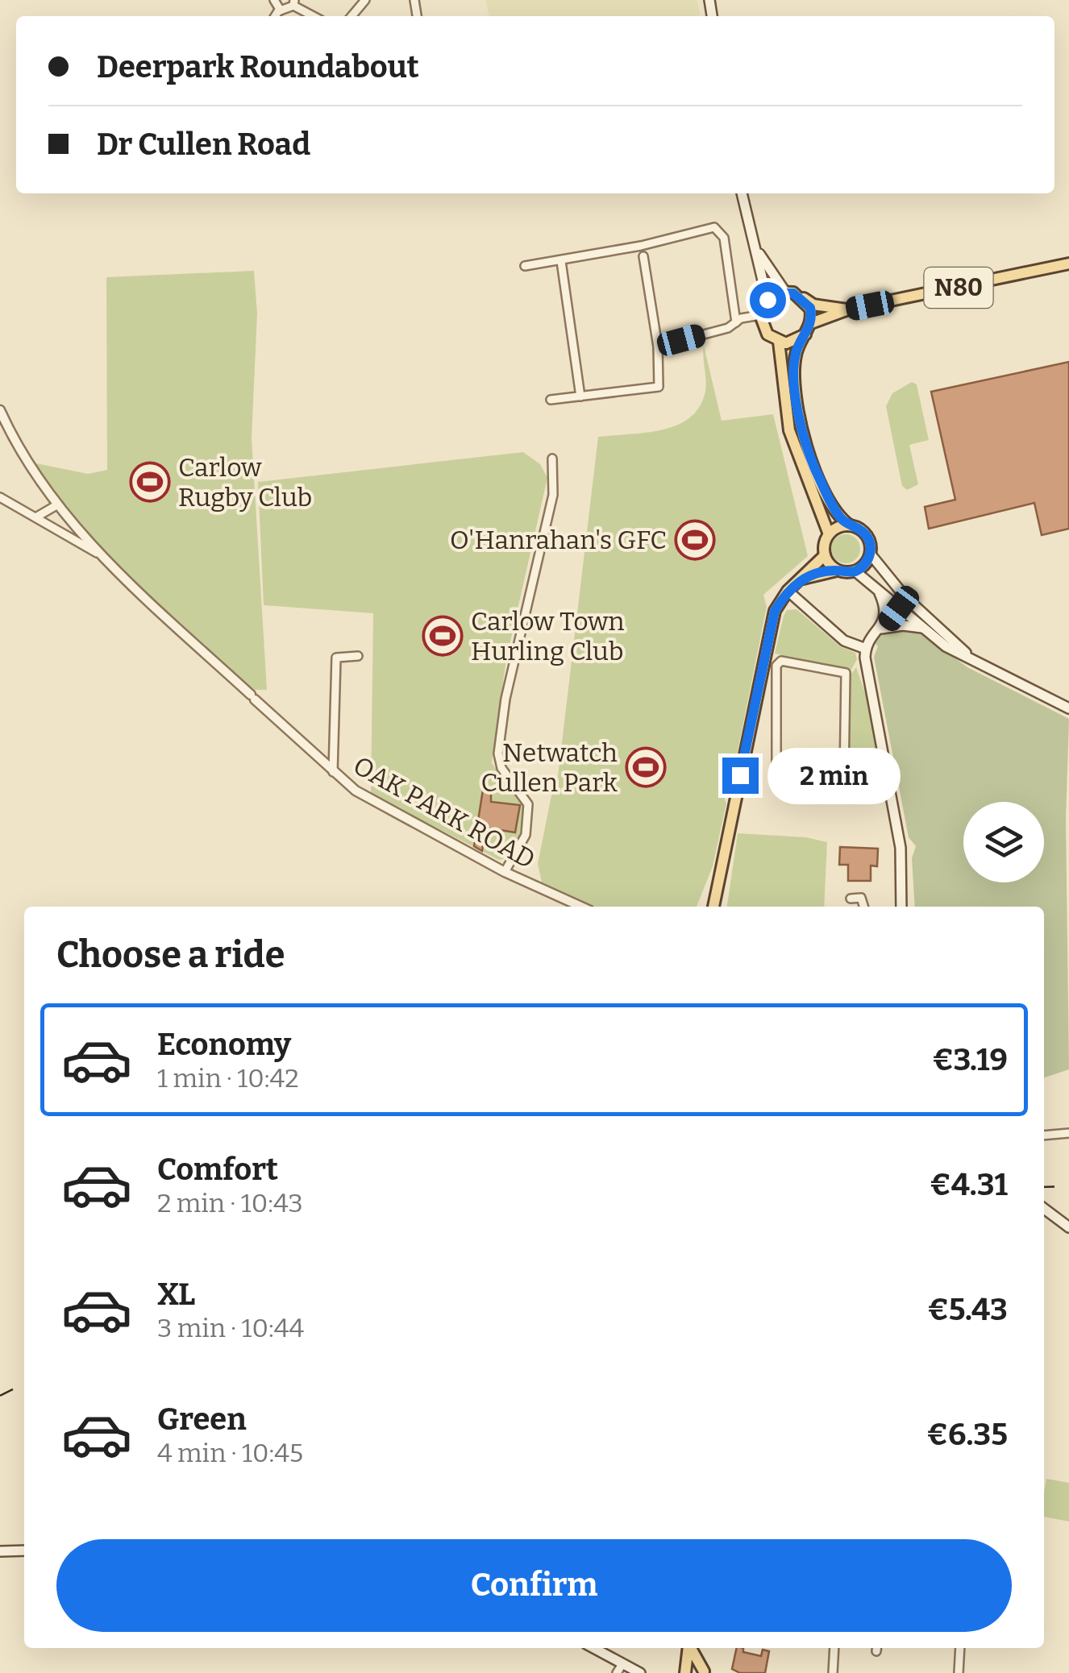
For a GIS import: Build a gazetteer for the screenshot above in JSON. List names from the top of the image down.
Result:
{
  "streets": {
    "main road": ["N80"],
    "street": ["OAK PARK ROAD"]
  },
  "places": {
    "sports": [
      "Carlow Rugby Club",
      "O'Hanrahan's GFC",
      "Carlow Town Hurling Club",
      "Netwatch Cullen Park"
    ]
  },
  "page": {
    "banner": ["Deerpark Roundabout", "Dr Cullen Road"],
    "bubble": "2 min",
    "heading": "Choose a ride",
    "list": [
      {
        "name": "Economy",
        "note": "1 min · 10:42",
        "value": "€3.19"
      },
      {
        "name": "Comfort",
        "note": "2 min · 10:43",
        "value": "€4.31"
      },
      {
        "name": "XL",
        "note": "3 min · 10:44",
        "value": "€5.43"
      },
      {
        "name": "Green",
        "note": "4 min · 10:45",
        "value": "€6.35"
      }
    ],
    "buttons": "Confirm"
  }
}
